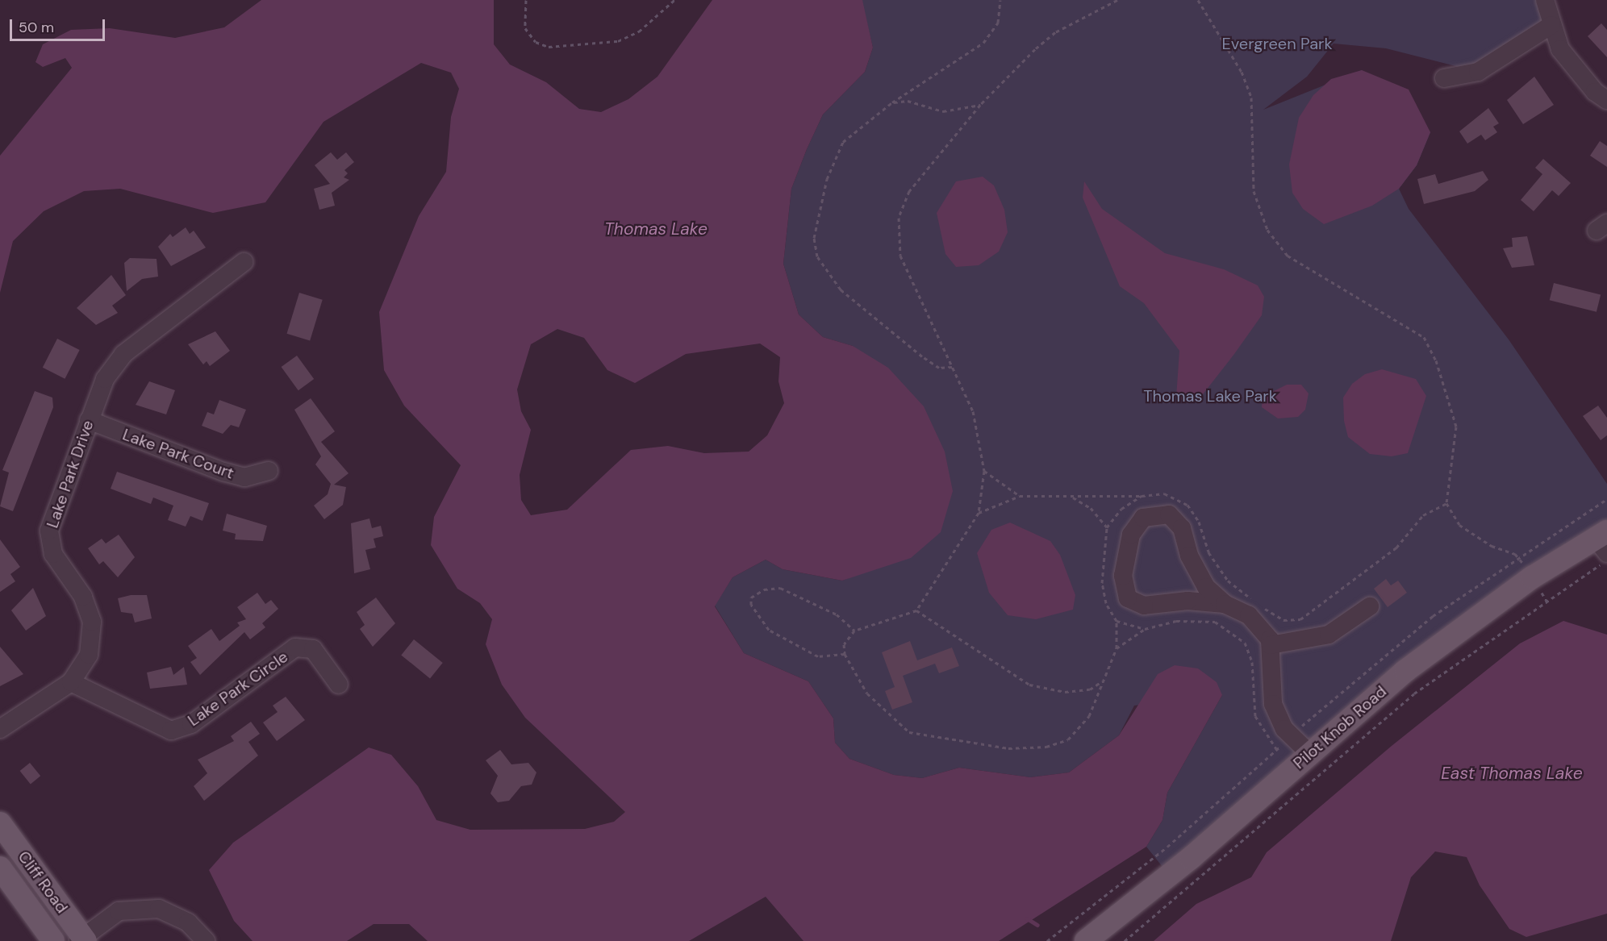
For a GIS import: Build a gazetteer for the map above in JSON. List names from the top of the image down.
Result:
{
  "streets": {
    "main road": ["Pilot Knob Road", "Cliff Road"],
    "street": ["Lake Park Court", "Lake Park Drive", "Lake Park Circle"]
  },
  "crossings": [
    ["Lake Park Court", "Lake Park Drive"],
    ["Lake Park Drive", "Lake Park Circle"]
  ],
  "water": ["Thomas Lake", "East Thomas Lake"],
  "parks": ["Evergreen Park", "Thomas Lake Park"],
  "scale_bar": "50 m"
}
